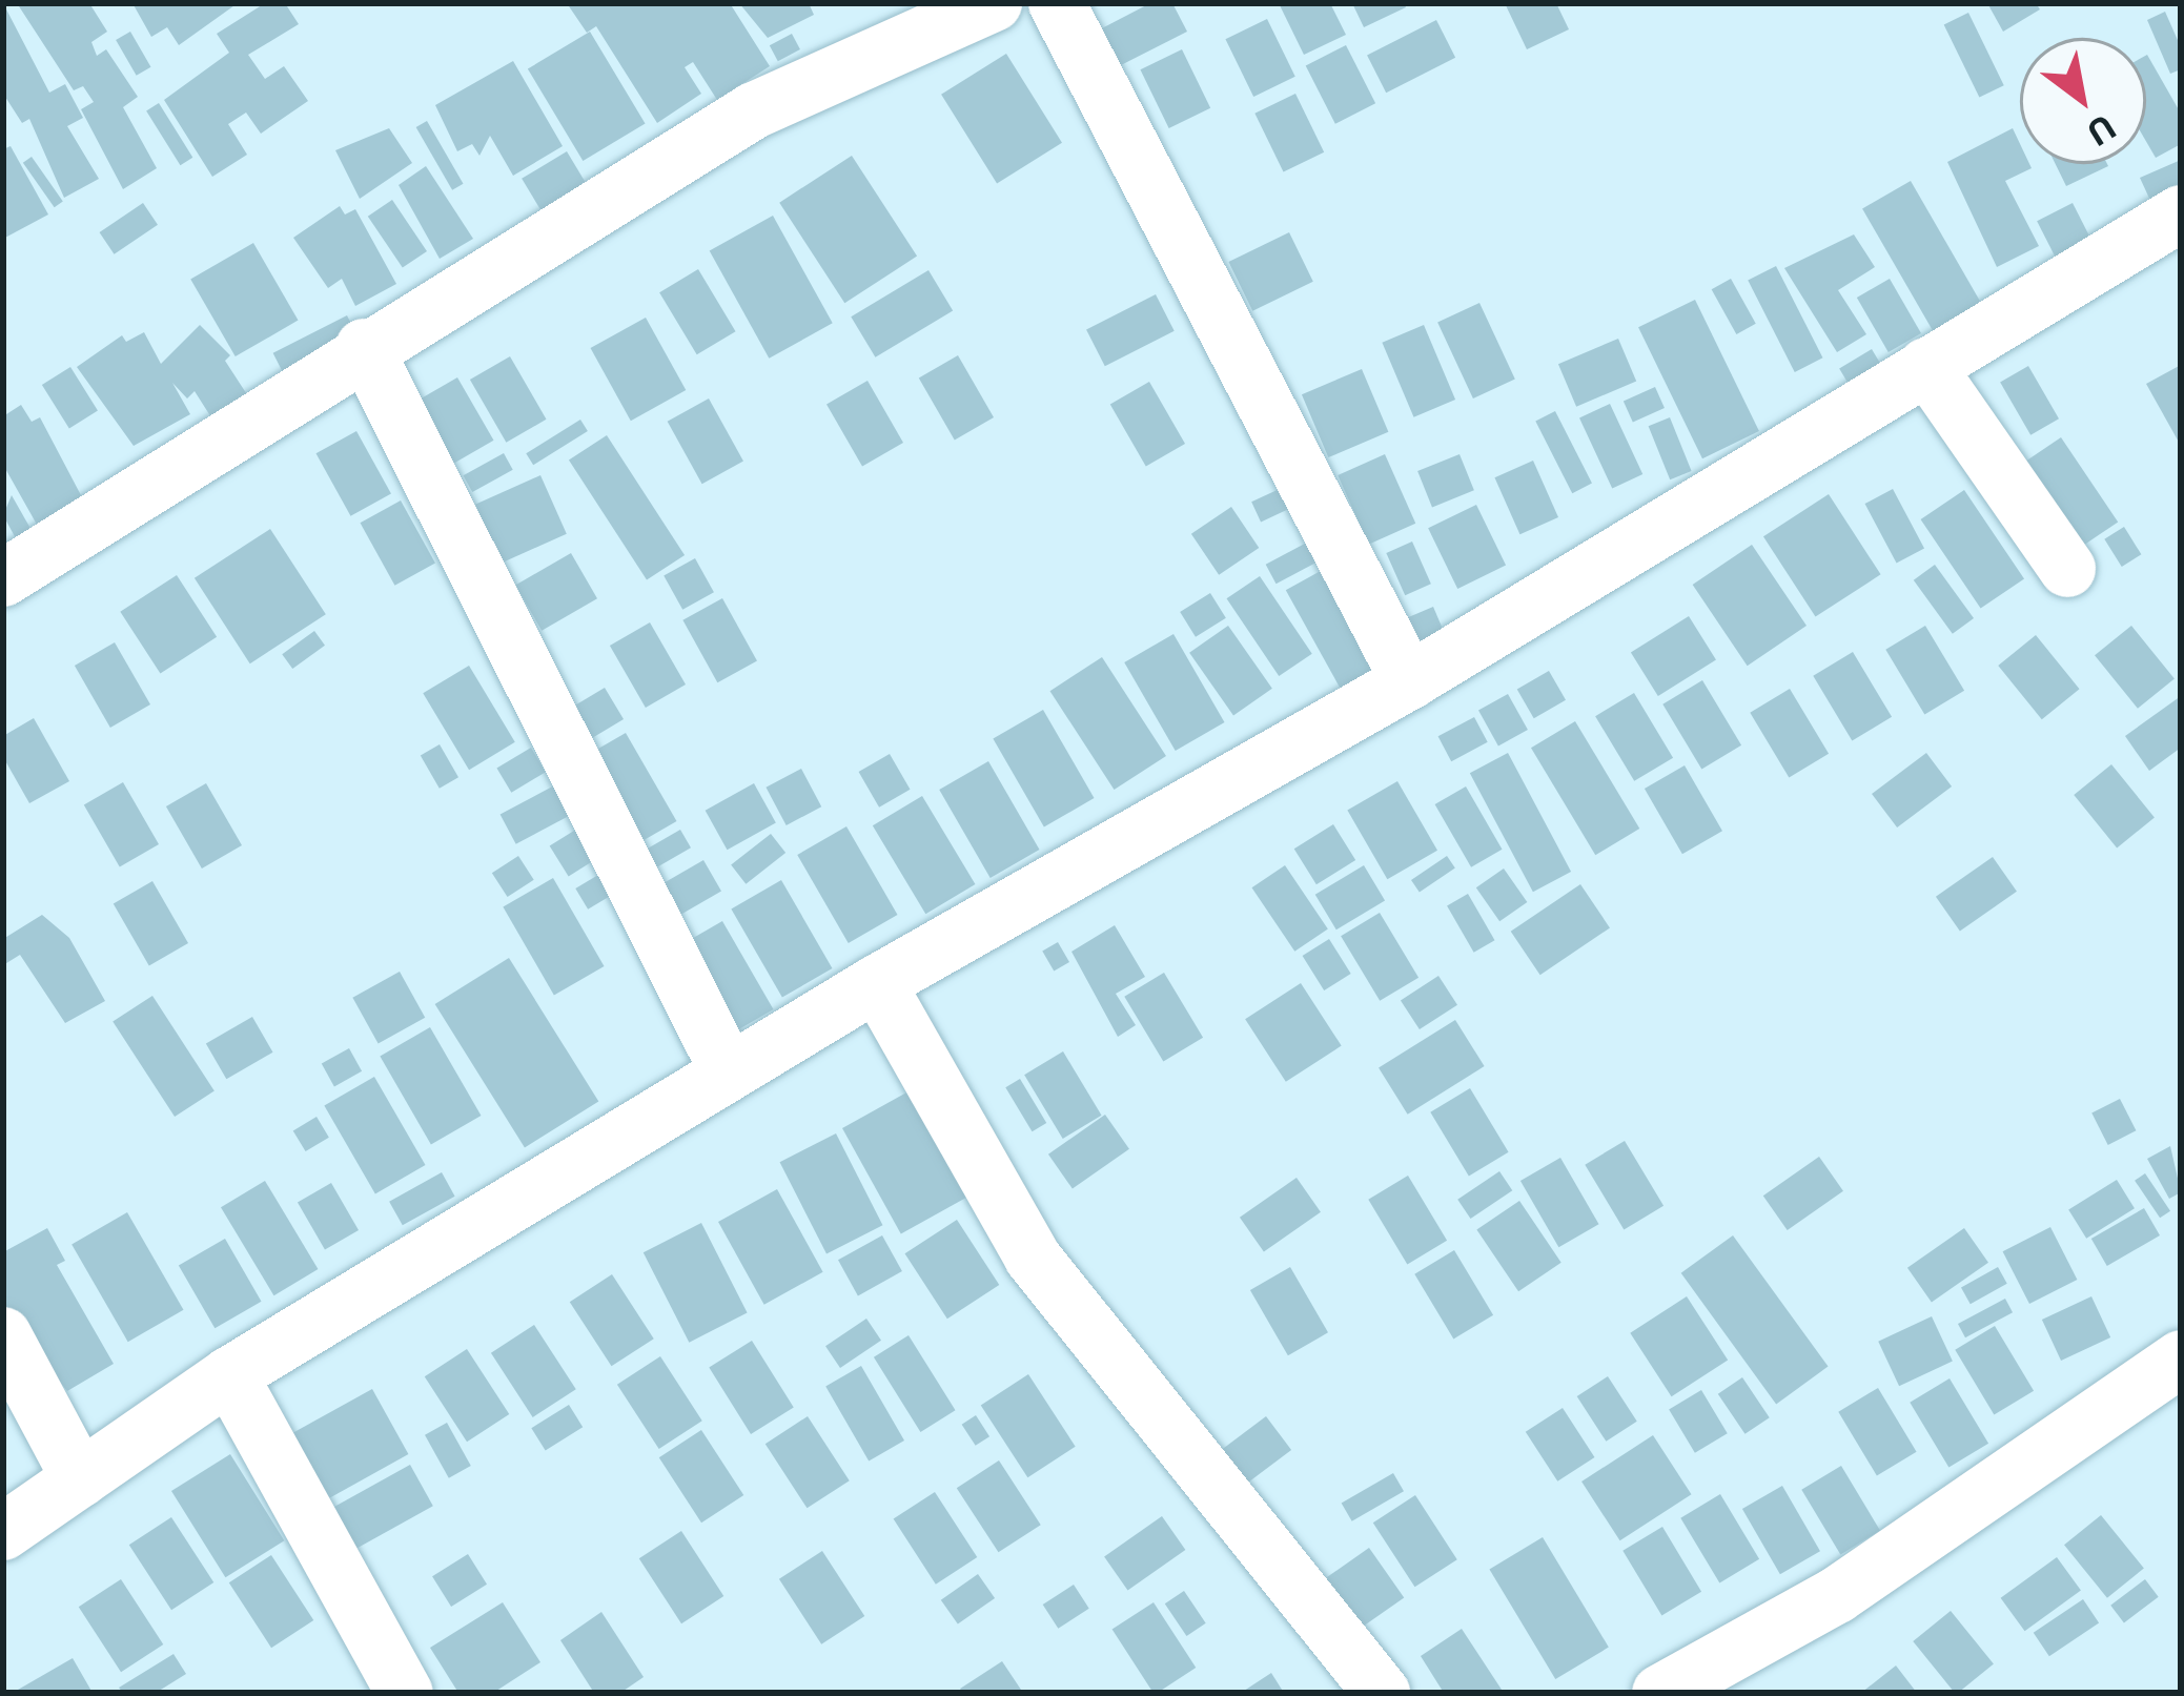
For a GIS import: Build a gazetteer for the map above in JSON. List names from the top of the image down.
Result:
{
  "north": "bottom right"
}
